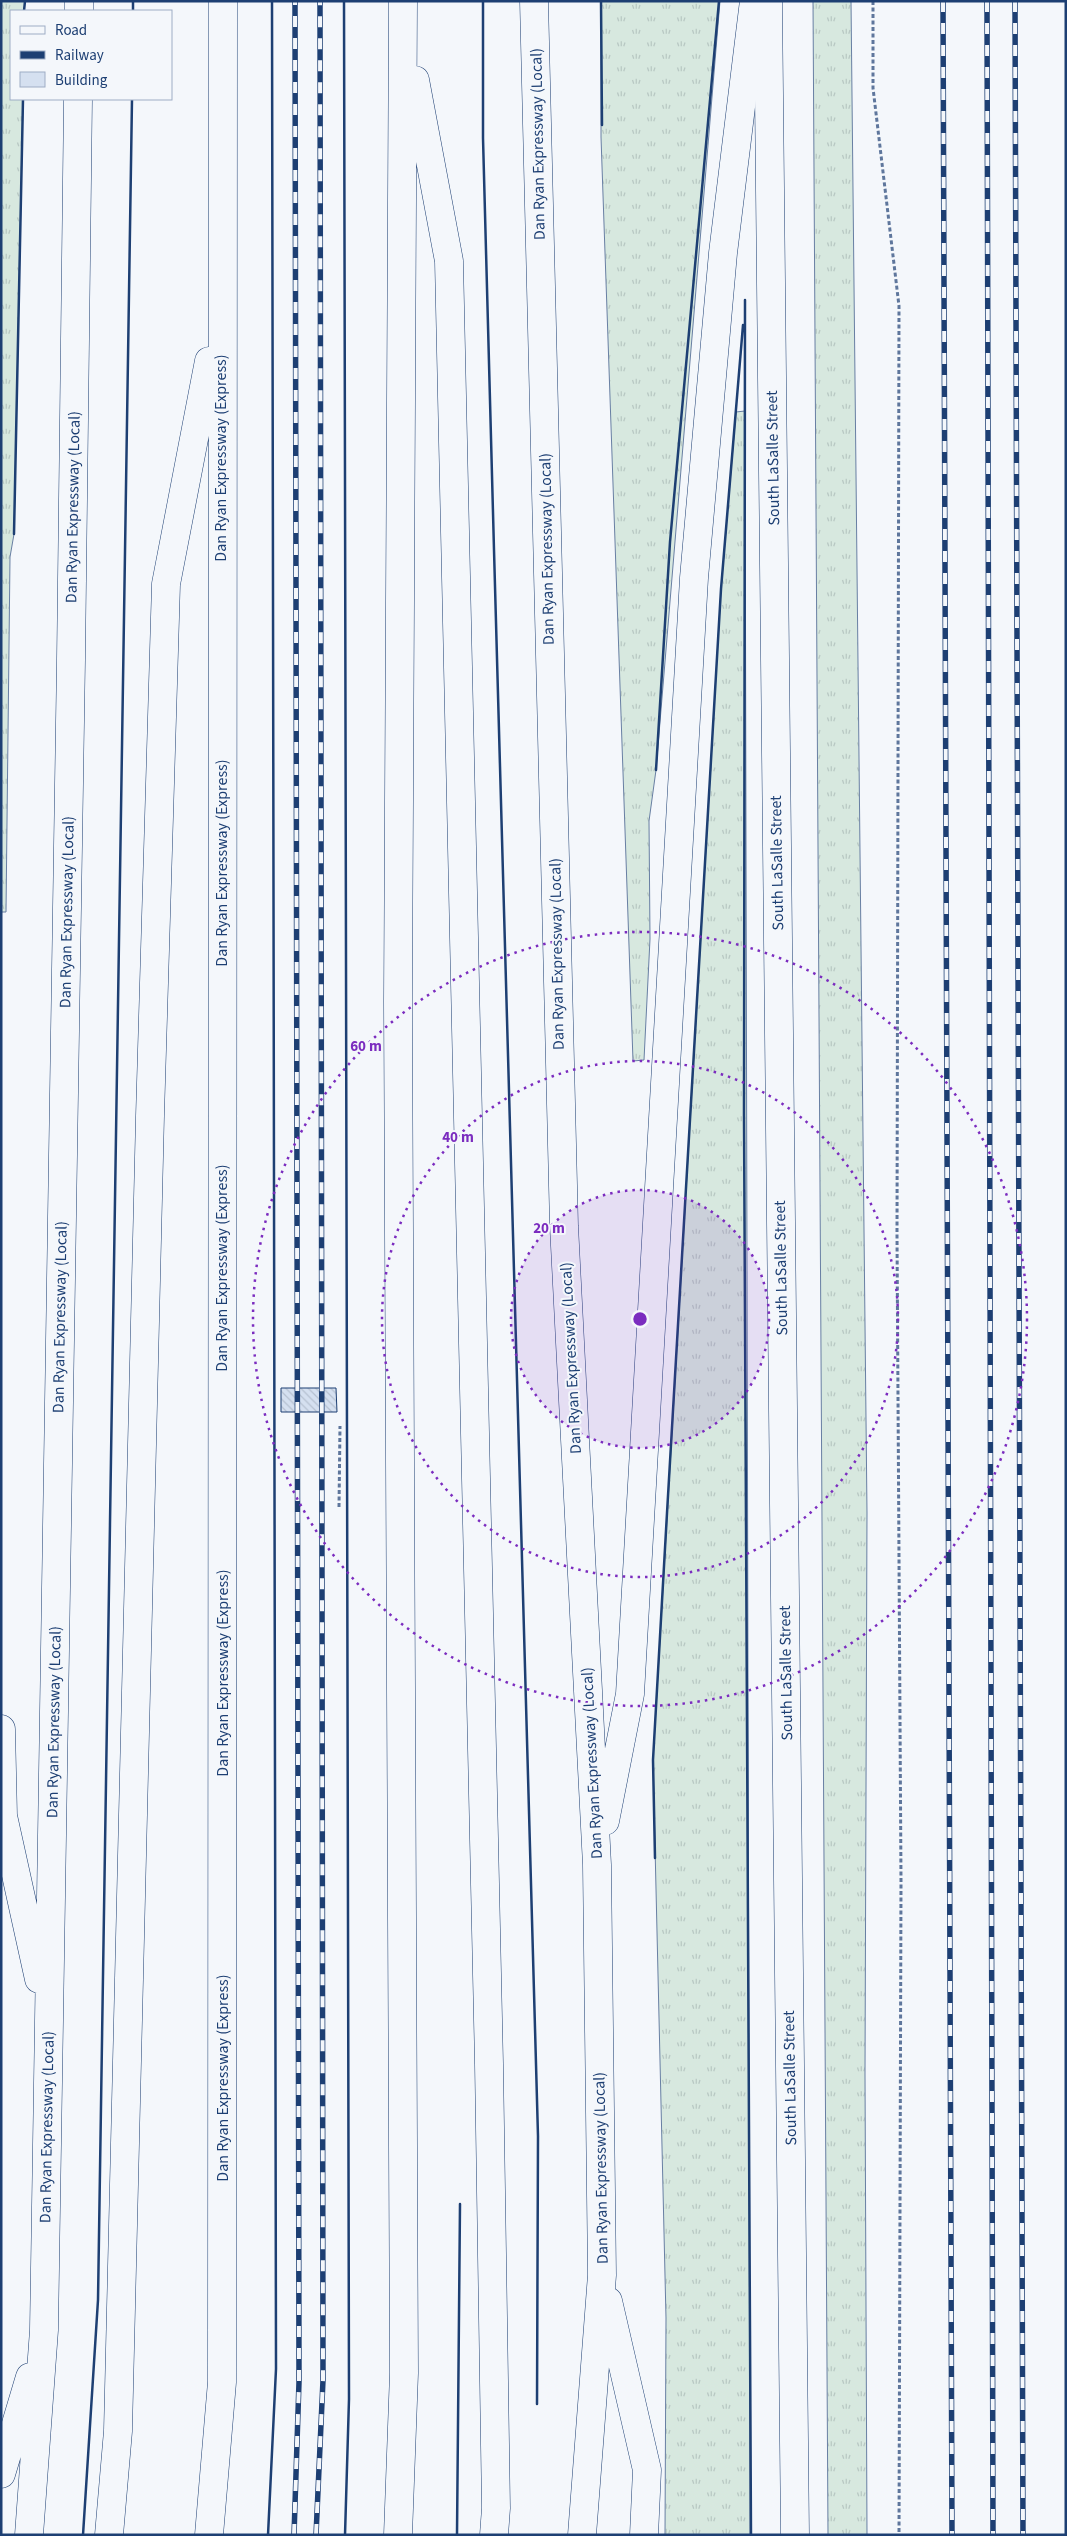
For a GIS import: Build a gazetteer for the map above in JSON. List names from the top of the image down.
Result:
{
  "streets": {
    "main road": ["Dan Ryan Expressway (Local)", "Dan Ryan Expressway (Express)", "South LaSalle Street"]
  },
  "legend": ["Road", "Railway", "Building"],
  "rings": ["60 m", "40 m", "20 m"]
}
